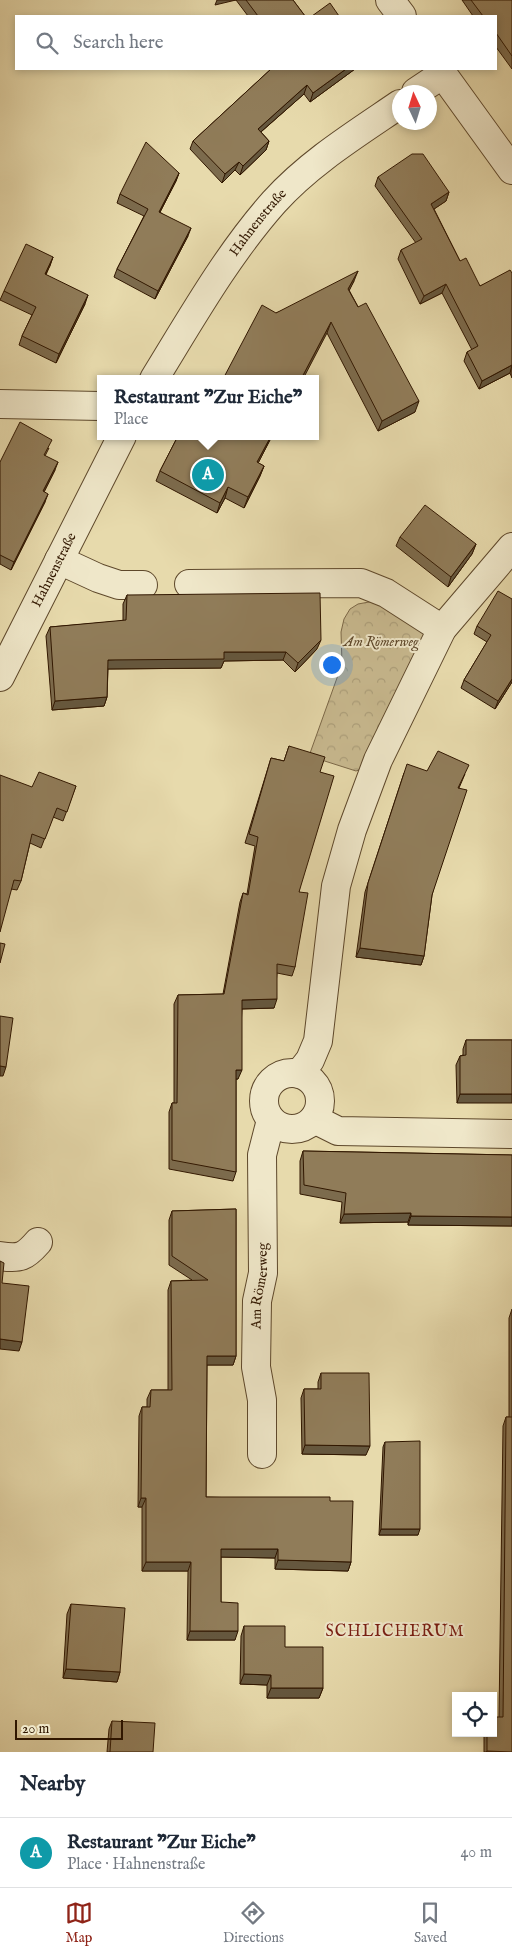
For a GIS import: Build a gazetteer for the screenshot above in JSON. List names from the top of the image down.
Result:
{
  "streets": {
    "street": ["Hahnenstraße", "Am Römerweg"]
  },
  "districts": ["SCHLICHERUM"],
  "parks": ["Am Römerweg"],
  "scale_bar": "20 m",
  "north": "top",
  "page": {
    "search": "Search here",
    "popup": ["Restaurant \"Zur Eiche\"", "Place"],
    "pins": "A",
    "scale": "20 m",
    "heading": "Nearby",
    "list": [
      {
        "mark": "A",
        "name": "Restaurant \"Zur Eiche\"",
        "note": "Place · Hahnenstraße",
        "value": "40 m"
      }
    ],
    "nav": ["Map", "Directions", "Saved"]
  }
}
